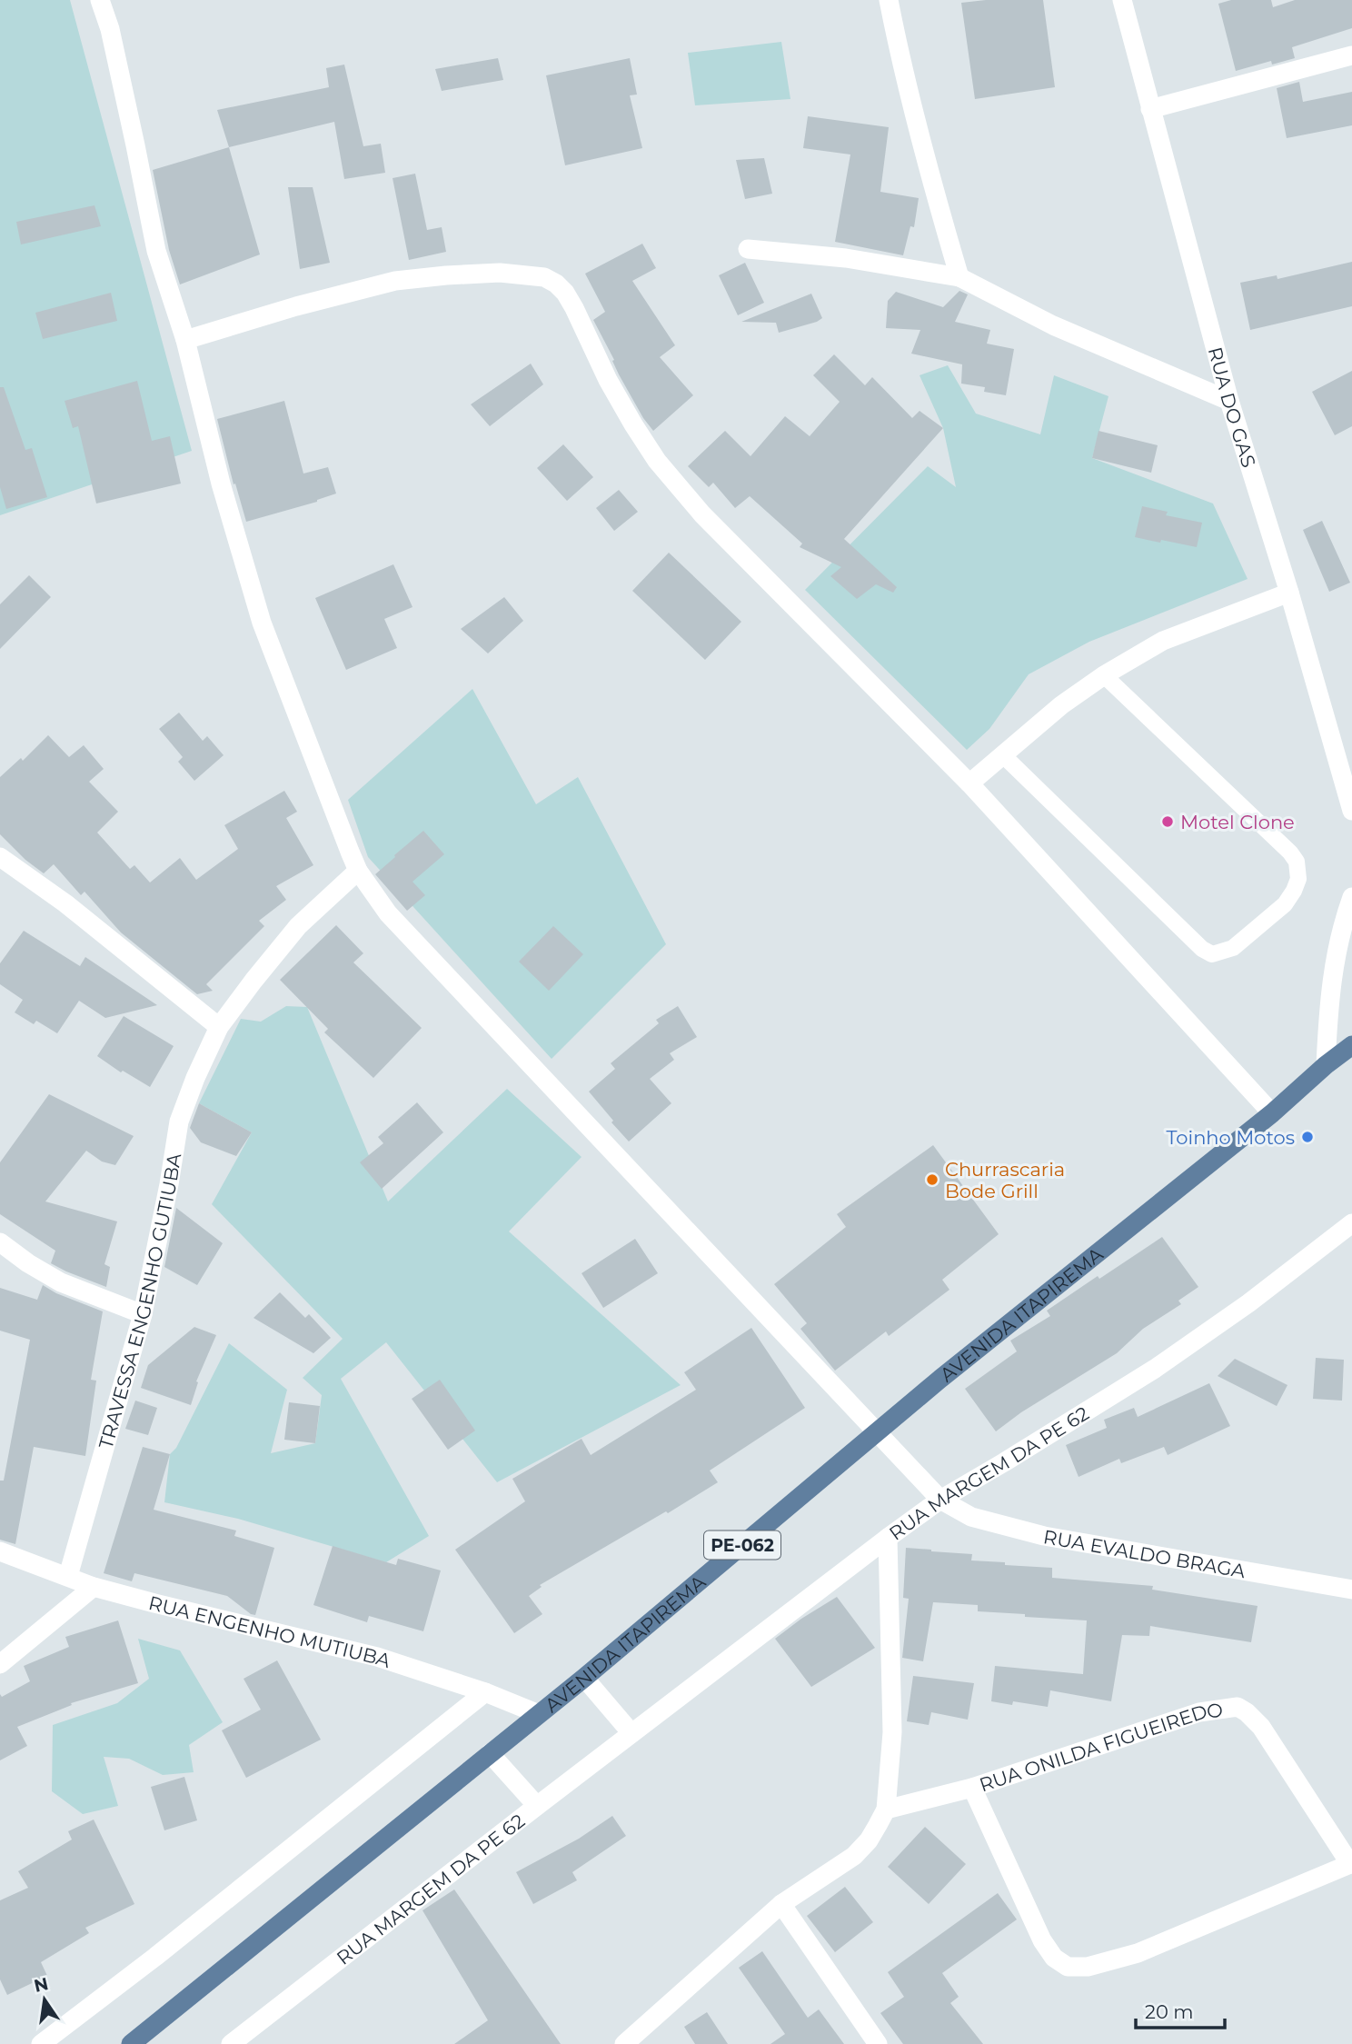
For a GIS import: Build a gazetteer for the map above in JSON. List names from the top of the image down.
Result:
{
  "streets": {
    "main road": ["AVENIDA ITAPIREMA", "PE-062"],
    "street": [
      "RUA DO GAS",
      "TRAVESSA ENGENHO GUTIUBA",
      "RUA MARGEM DA PE 62",
      "RUA EVALDO BRAGA",
      "RUA ENGENHO MUTIUBA",
      "RUA ONILDA FIGUEIREDO"
    ]
  },
  "crossings": [
    ["TRAVESSA ENGENHO GUTIUBA", "RUA EVALDO BRAGA"],
    ["TRAVESSA ENGENHO GUTIUBA", "RUA ENGENHO MUTIUBA"],
    ["AVENIDA ITAPIREMA", "RUA EVALDO BRAGA"],
    ["AVENIDA ITAPIREMA", "RUA ENGENHO MUTIUBA"],
    ["RUA MARGEM DA PE 62", "RUA EVALDO BRAGA"]
  ],
  "places": ["Motel Clone", "Toinho Motos", "Churrascaria Bode Grill"],
  "scale_bar": "20 m",
  "north": "top"
}
